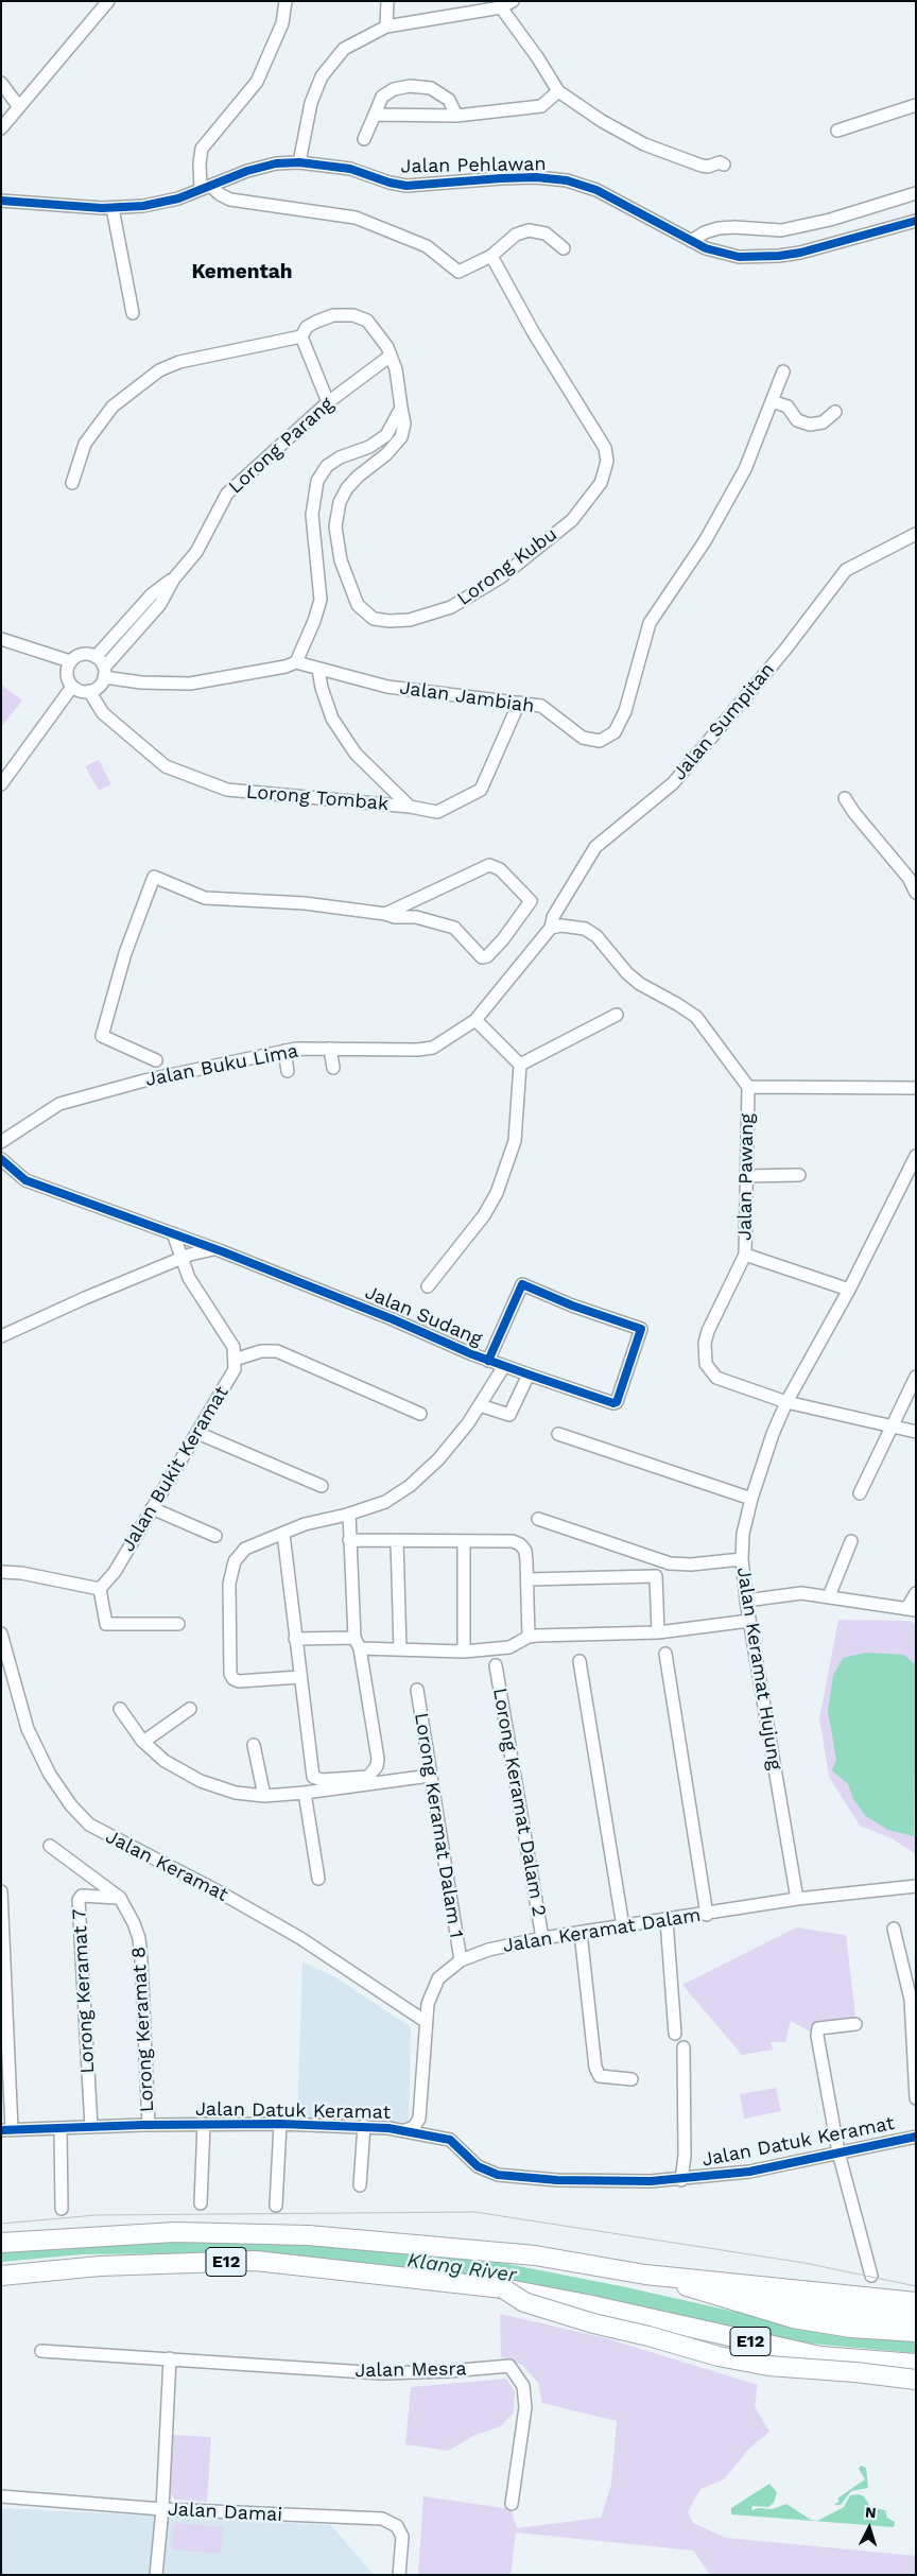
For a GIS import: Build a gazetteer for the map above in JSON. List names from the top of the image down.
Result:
{
  "streets": {
    "highway": ["E12"],
    "street": [
      "Jalan Pehlawan",
      "Lorong Parang",
      "Lorong Kubu",
      "Jalan Jambiah",
      "Jalan Sumpitan",
      "Lorong Tombak",
      "Jalan Buku Lima",
      "Jalan Pawang",
      "Jalan Sudang",
      "Jalan Bukit Keramat",
      "Jalan Keramat Hujung",
      "Lorong Keramat Dalam 2",
      "Lorong Keramat Dalam 1",
      "Jalan Keramat",
      "Jalan Keramat Dalam",
      "Lorong Keramat 7",
      "Lorong Keramat 8",
      "Jalan Datuk Keramat",
      "Jalan Mesra",
      "Jalan Damai"
    ]
  },
  "crossings": [
    ["Lorong Parang", "Lorong Kubu"],
    ["Lorong Parang", "Lorong Tombak"],
    ["Jalan Jambiah", "Lorong Tombak"],
    ["Jalan Sumpitan", "Jalan Buku Lima"],
    ["Jalan Pawang", "Jalan Keramat Hujung"],
    ["Jalan Keramat Hujung", "Jalan Keramat Dalam"],
    ["Lorong Keramat Dalam 2", "Jalan Keramat Dalam"],
    ["Lorong Keramat Dalam 1", "Jalan Keramat Dalam"],
    ["Jalan Keramat", "Jalan Keramat Dalam"],
    ["Lorong Keramat 7", "Lorong Keramat 8"],
    ["Lorong Keramat 7", "Jalan Datuk Keramat"],
    ["Lorong Keramat 8", "Jalan Datuk Keramat"]
  ],
  "districts": ["Kementah"],
  "water": ["Klang River"],
  "north": "top"
}
